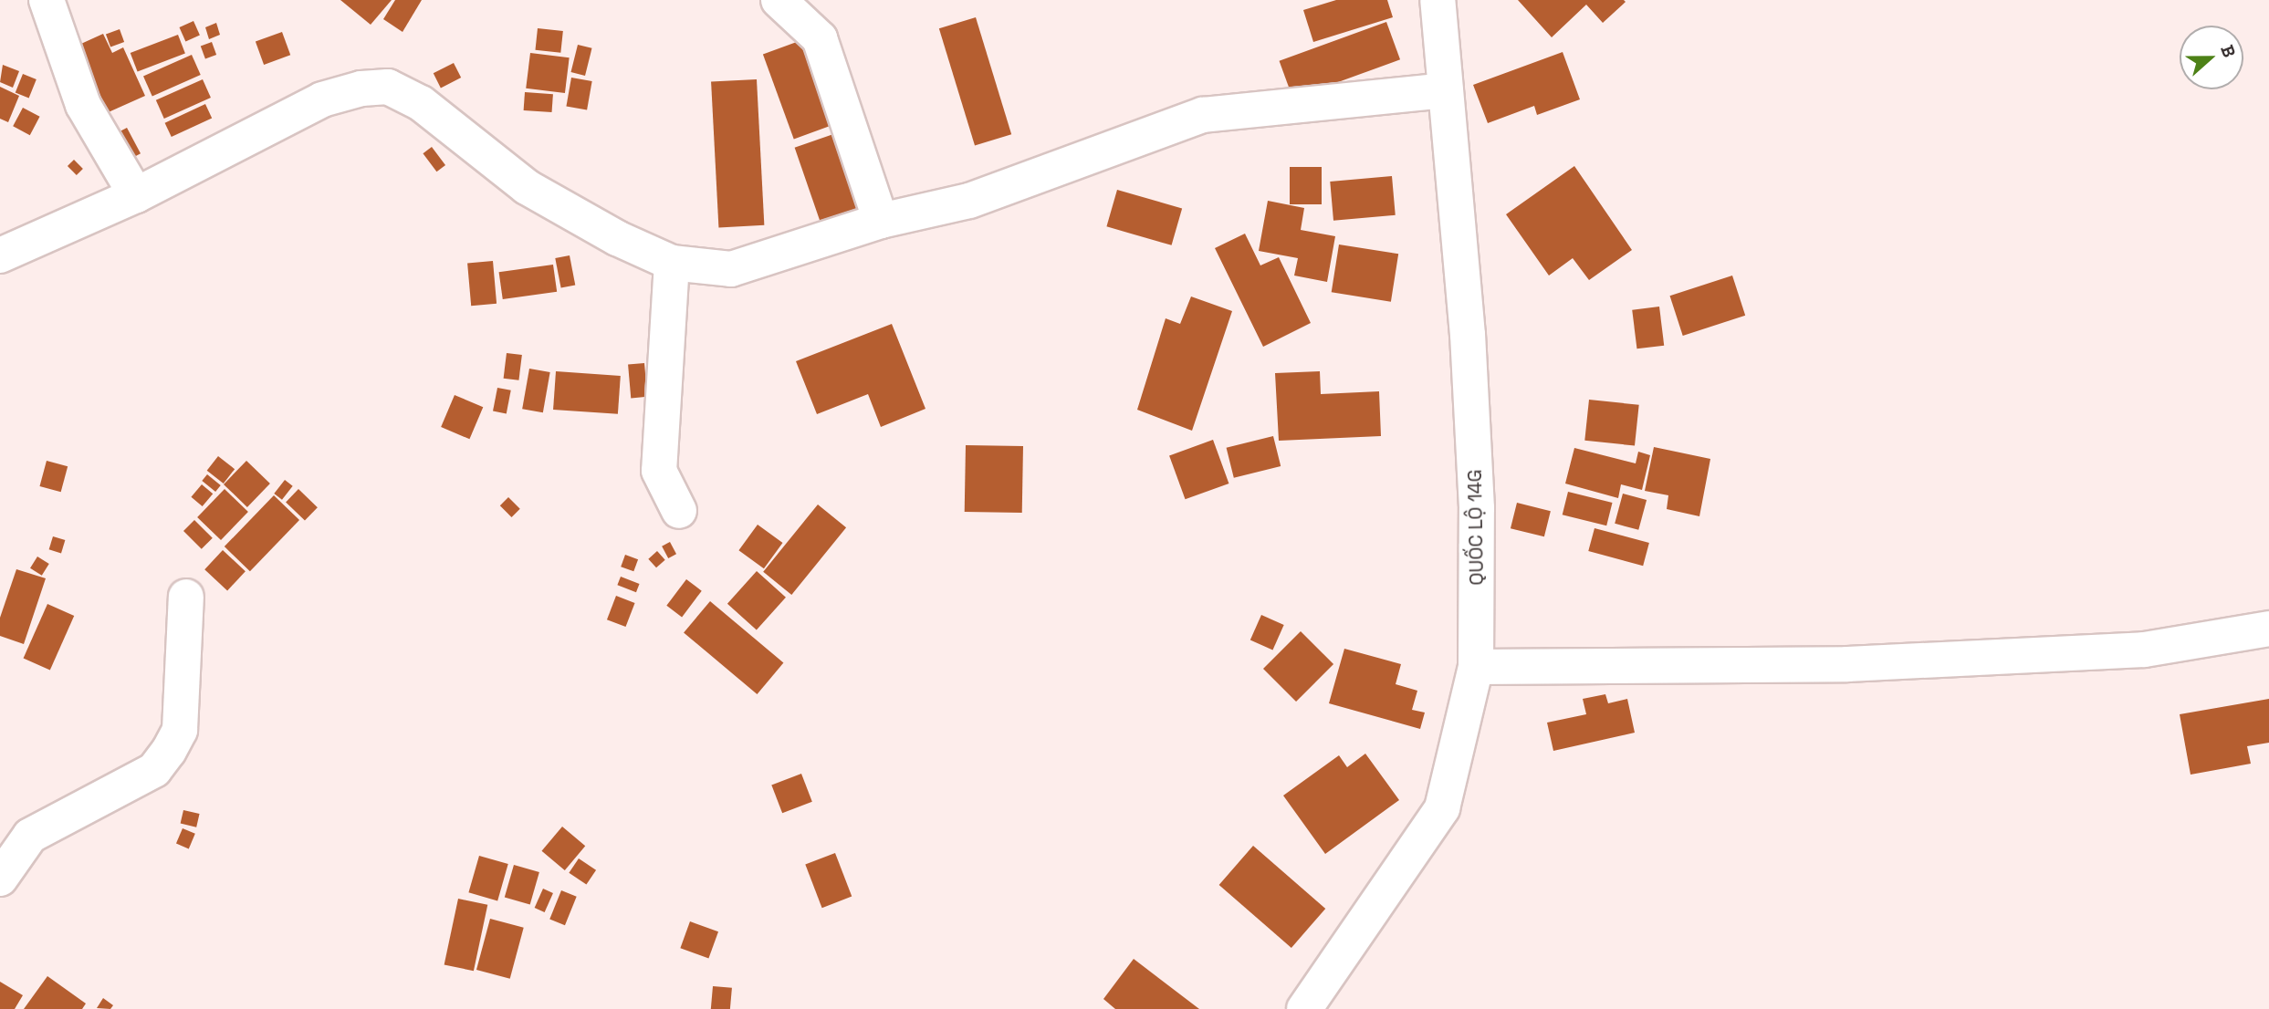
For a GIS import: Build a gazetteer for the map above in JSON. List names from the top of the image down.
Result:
{
  "streets": {
    "street": ["QUỐC LỘ 14G"]
  },
  "north": "right"
}
